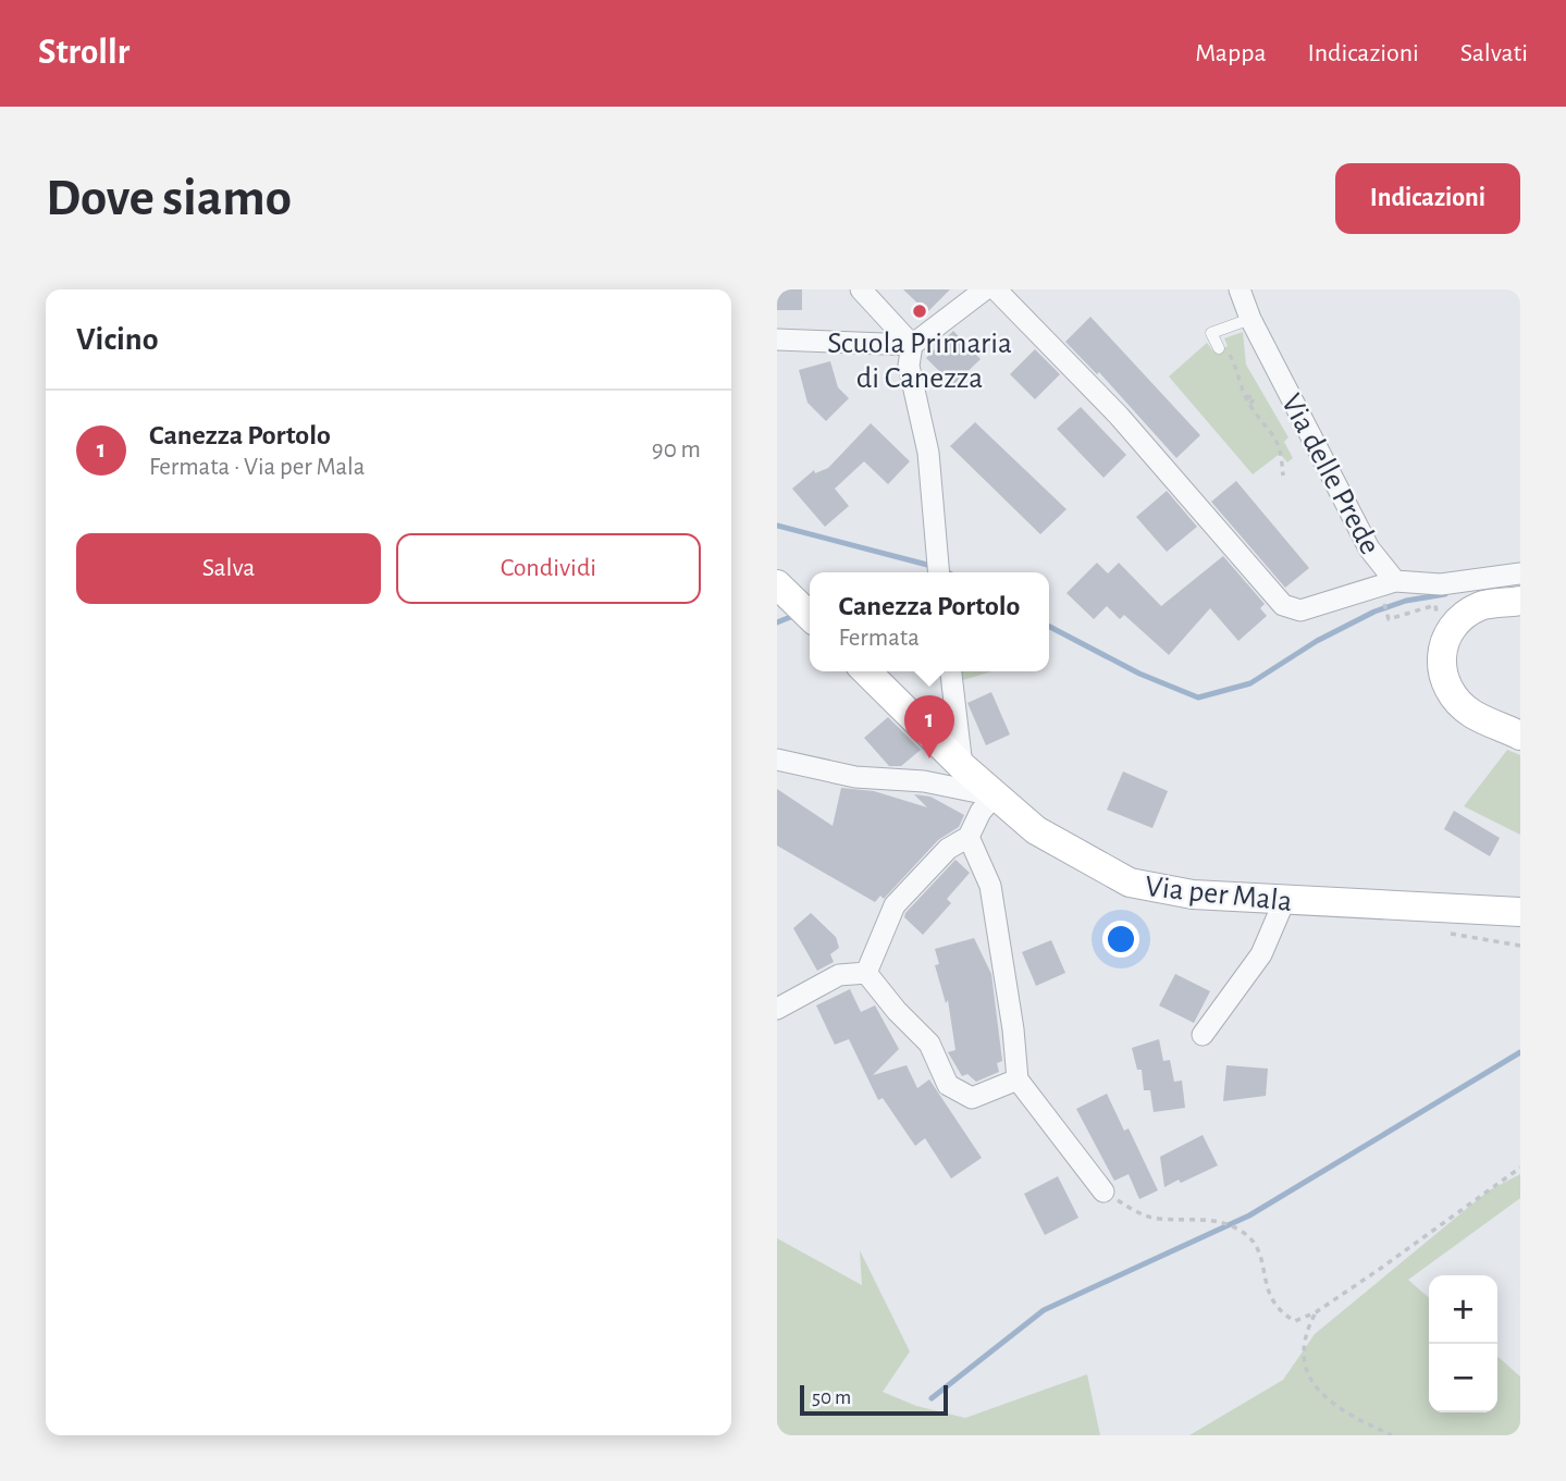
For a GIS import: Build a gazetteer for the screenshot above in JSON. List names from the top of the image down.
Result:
{
  "streets": {
    "main road": ["Via per Mala"],
    "street": ["Via delle Prede"]
  },
  "places": ["Scuola Primaria di Canezza"],
  "scale_bar": "50 m",
  "page": {
    "header": "Strollr",
    "nav": ["Mappa", "Indicazioni", "Salvati"],
    "buttons": [
      "Indicazioni",
      ["Salva", "Condividi"]
    ],
    "title": "Dove siamo",
    "heading": "Vicino",
    "list": [
      {
        "mark": "1",
        "name": "Canezza Portolo",
        "note": "Fermata · Via per Mala",
        "value": "90 m"
      }
    ],
    "popup": ["Canezza Portolo", "Fermata"],
    "pins": "1",
    "map_buttons": ["+", "−"],
    "scale": "50 m"
  }
}
